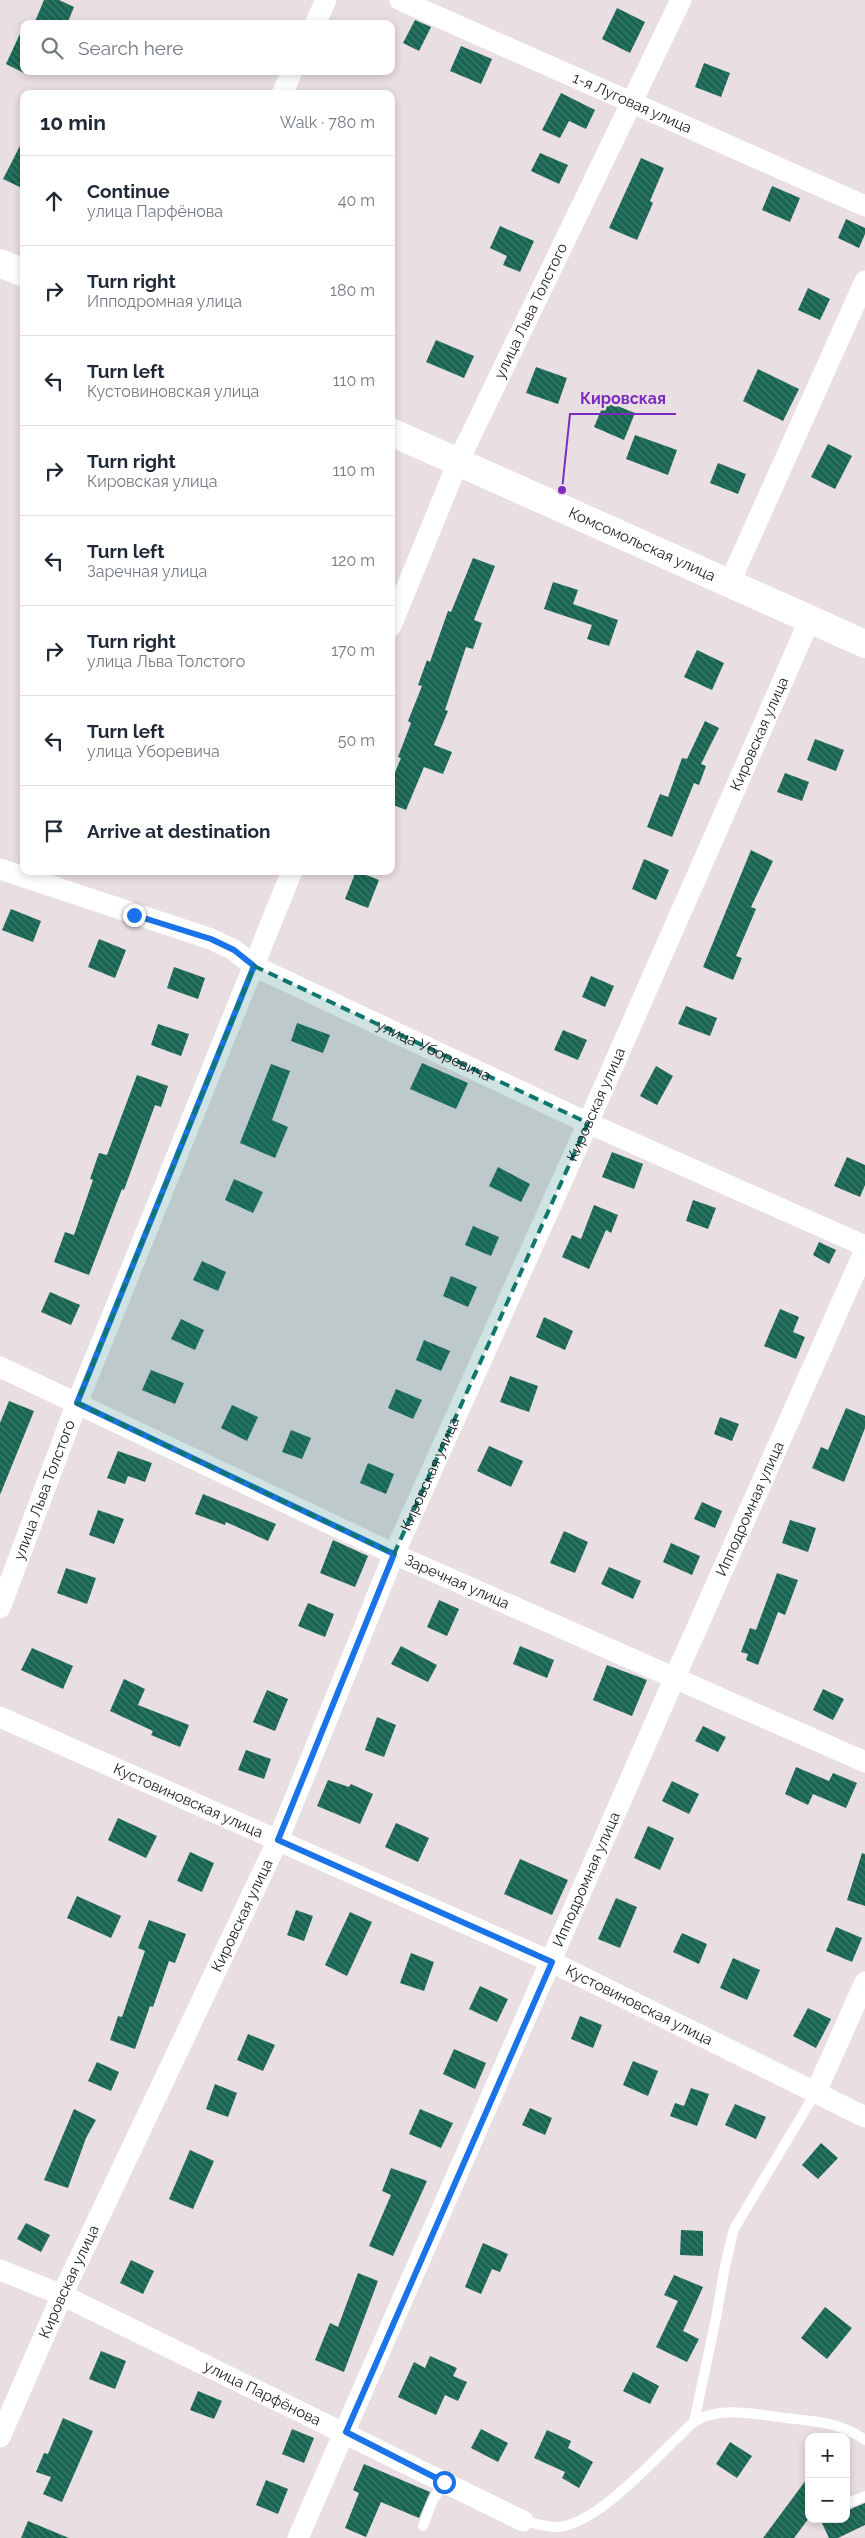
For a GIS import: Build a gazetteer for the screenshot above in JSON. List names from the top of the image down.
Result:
{
  "streets": {
    "main road": ["Комсомольская улица"],
    "street": [
      "1-я Луговая улица",
      "улица Льва Толстого",
      "Кировская улица",
      "улица Уборевича",
      "Ипподромная улица",
      "Заречная улица",
      "Кустовиновская улица",
      "улица Парфёнова"
    ]
  },
  "crossings": [
    ["1-я Луговая улица", "улица Льва Толстого"],
    ["улица Льва Толстого", "Комсомольская улица"],
    ["улица Льва Толстого", "улица Уборевича"],
    ["улица Льва Толстого", "Заречная улица"],
    ["Комсомольская улица", "Кировская улица"],
    ["Кировская улица", "улица Уборевича"],
    ["Кировская улица", "Заречная улица"],
    ["Кировская улица", "Кустовиновская улица"],
    ["Кировская улица", "улица Парфёнова"],
    ["Ипподромная улица", "Заречная улица"],
    ["Ипподромная улица", "Кустовиновская улица"],
    ["Ипподромная улица", "улица Парфёнова"]
  ],
  "places": ["Кировская"],
  "page": {
    "search": "Search here",
    "heading": ["10 min", "Walk · 780 m"],
    "list": [
      ["Continue", "улица Парфёнова", "40 m"],
      ["Turn right", "Ипподромная улица", "180 m"],
      ["Turn left", "Кустовиновская улица", "110 m"],
      ["Turn right", "Кировская улица", "110 m"],
      ["Turn left", "Заречная улица", "120 m"],
      ["Turn right", "улица Льва Толстого", "170 m"],
      ["Turn left", "улица Уборевича", "50 m"],
      "Arrive at destination"
    ],
    "map_buttons": ["+", "−"]
  }
}
